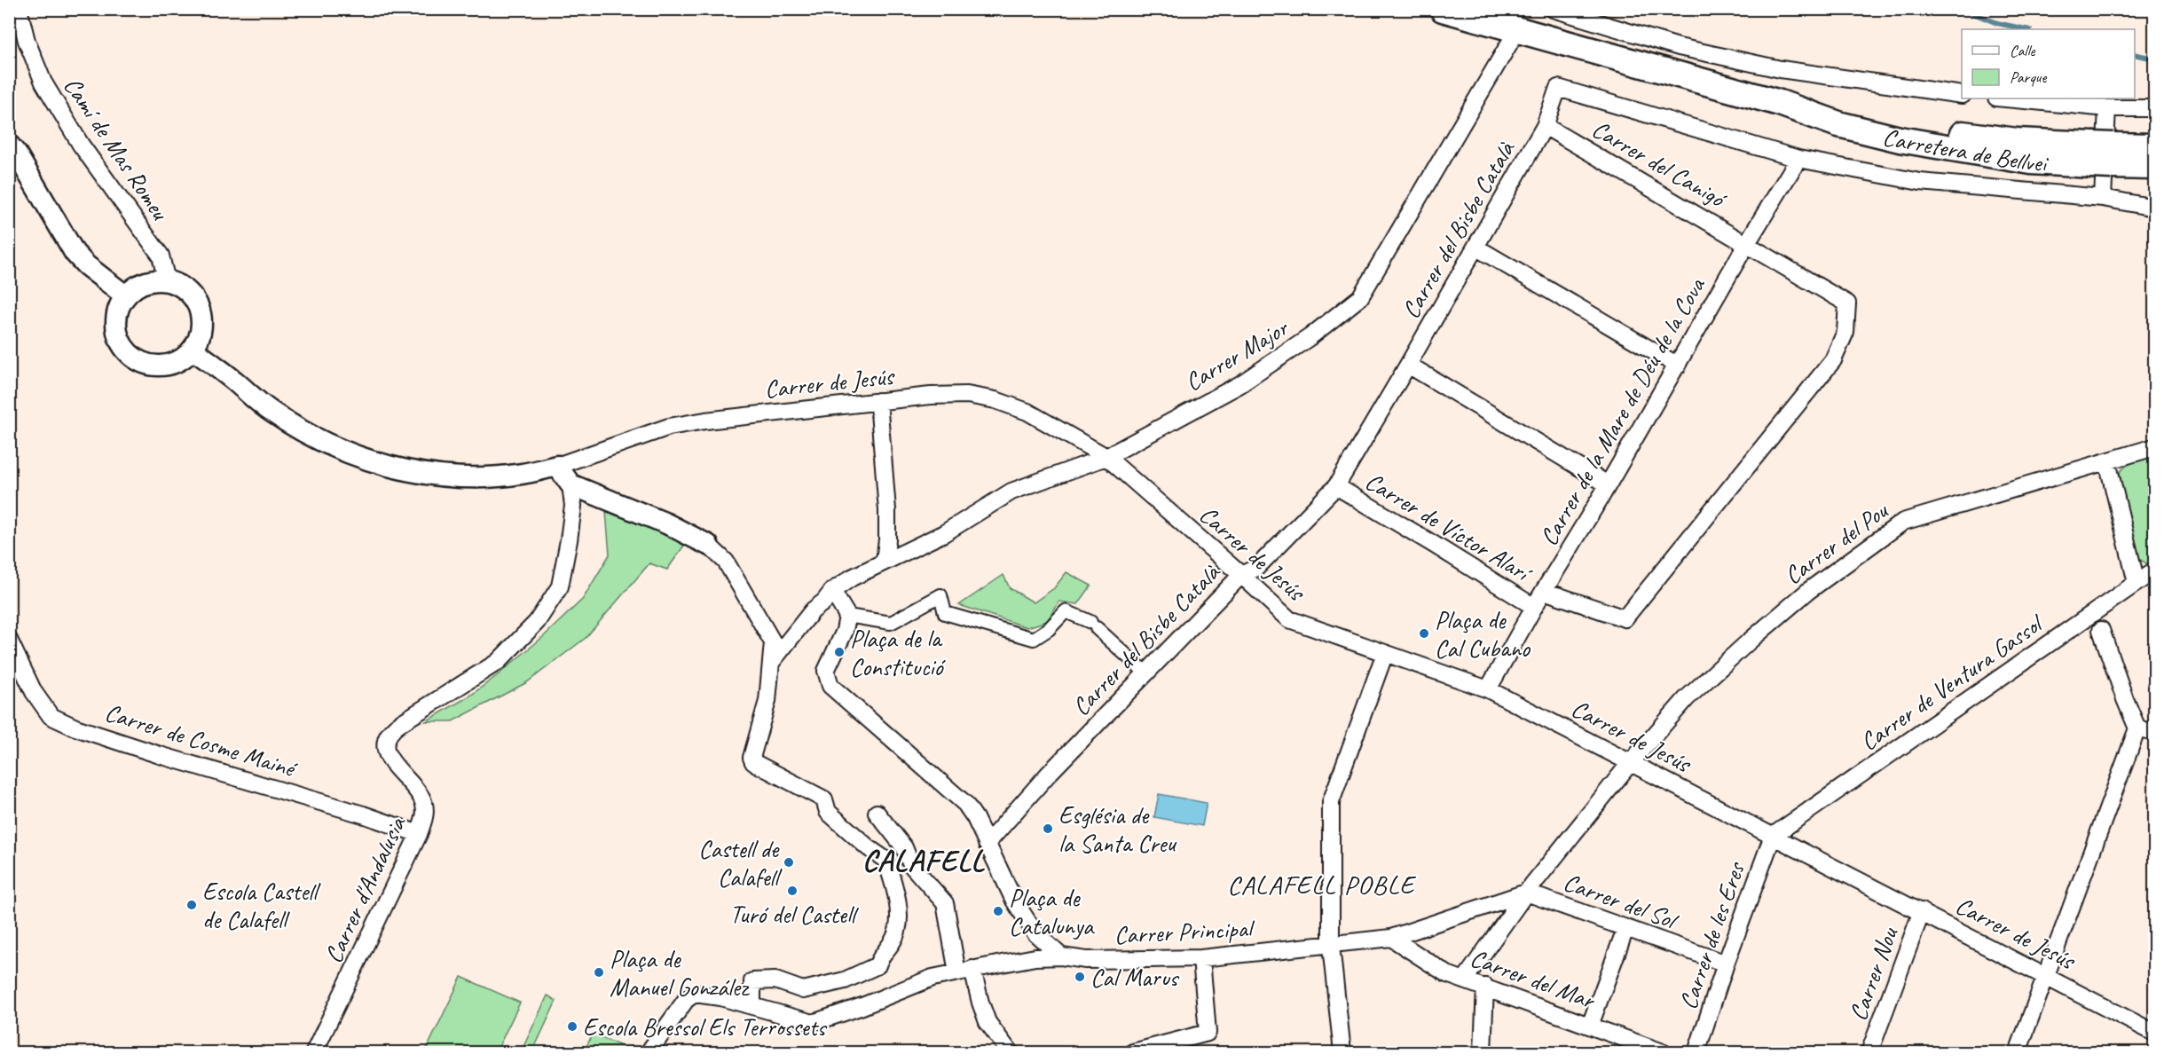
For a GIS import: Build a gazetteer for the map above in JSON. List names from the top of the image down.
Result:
{
  "streets": {
    "main road": ["Carretera de Bellvei"],
    "street": [
      "Camí de Mas Romeu",
      "Carrer del Canigó",
      "Carrer del Bisbe Català",
      "Carrer Major",
      "Carrer de Jesús",
      "Carrer de la Mare de Déu de la Cova",
      "Carrer de Víctor Alarí",
      "Carrer del Pou",
      "Carrer de Ventura Gassol",
      "Carrer de Cosme Mainé",
      "Carrer d'Andalusia",
      "Carrer del Sol",
      "Carrer Principal",
      "Carrer de les Eres",
      "Carrer Nou",
      "Carrer del Mar"
    ]
  },
  "crossings": [
    ["Carretera de Bellvei", "Carrer Major"],
    ["Carrer del Canigó", "Carrer del Bisbe Català"],
    ["Carrer del Canigó", "Carrer de la Mare de Déu de la Cova"],
    ["Carrer del Bisbe Català", "Carrer de Jesús"],
    ["Carrer del Bisbe Català", "Carrer de la Mare de Déu de la Cova"],
    ["Carrer del Bisbe Català", "Carrer de Víctor Alarí"],
    ["Carrer Major", "Carrer de Jesús"],
    ["Carrer de Jesús", "Carrer de la Mare de Déu de la Cova"],
    ["Carrer de Jesús", "Carrer del Pou"],
    ["Carrer de Jesús", "Carrer de Ventura Gassol"],
    ["Carrer de Jesús", "Carrer de les Eres"],
    ["Carrer de Jesús", "Carrer Nou"],
    ["Carrer de la Mare de Déu de la Cova", "Carrer de Víctor Alarí"],
    ["Carrer del Pou", "Carrer del Sol"],
    ["Carrer del Pou", "Carrer Principal"],
    ["Carrer del Pou", "Carrer del Mar"],
    ["Carrer de Ventura Gassol", "Carrer de les Eres"],
    ["Carrer de Cosme Mainé", "Carrer d'Andalusia"],
    ["Carrer del Sol", "Carrer Principal"],
    ["Carrer del Sol", "Carrer de les Eres"],
    ["Carrer Principal", "Carrer del Mar"]
  ],
  "districts": ["CALAFELL", "CALAFELL POBLE"],
  "places": [
    "Plaça de Cal Cubano",
    "Plaça de la Constitució",
    "Església de la Santa Creu",
    "Castell de Calafell",
    "Turó del Castell",
    "Escola Castell de Calafell",
    "Plaça de Catalunya",
    "Plaça de Manuel González",
    "Cal Marus",
    "Escola Bressol Els Terrossets"
  ],
  "legend": ["Calle", "Parque"]
}
